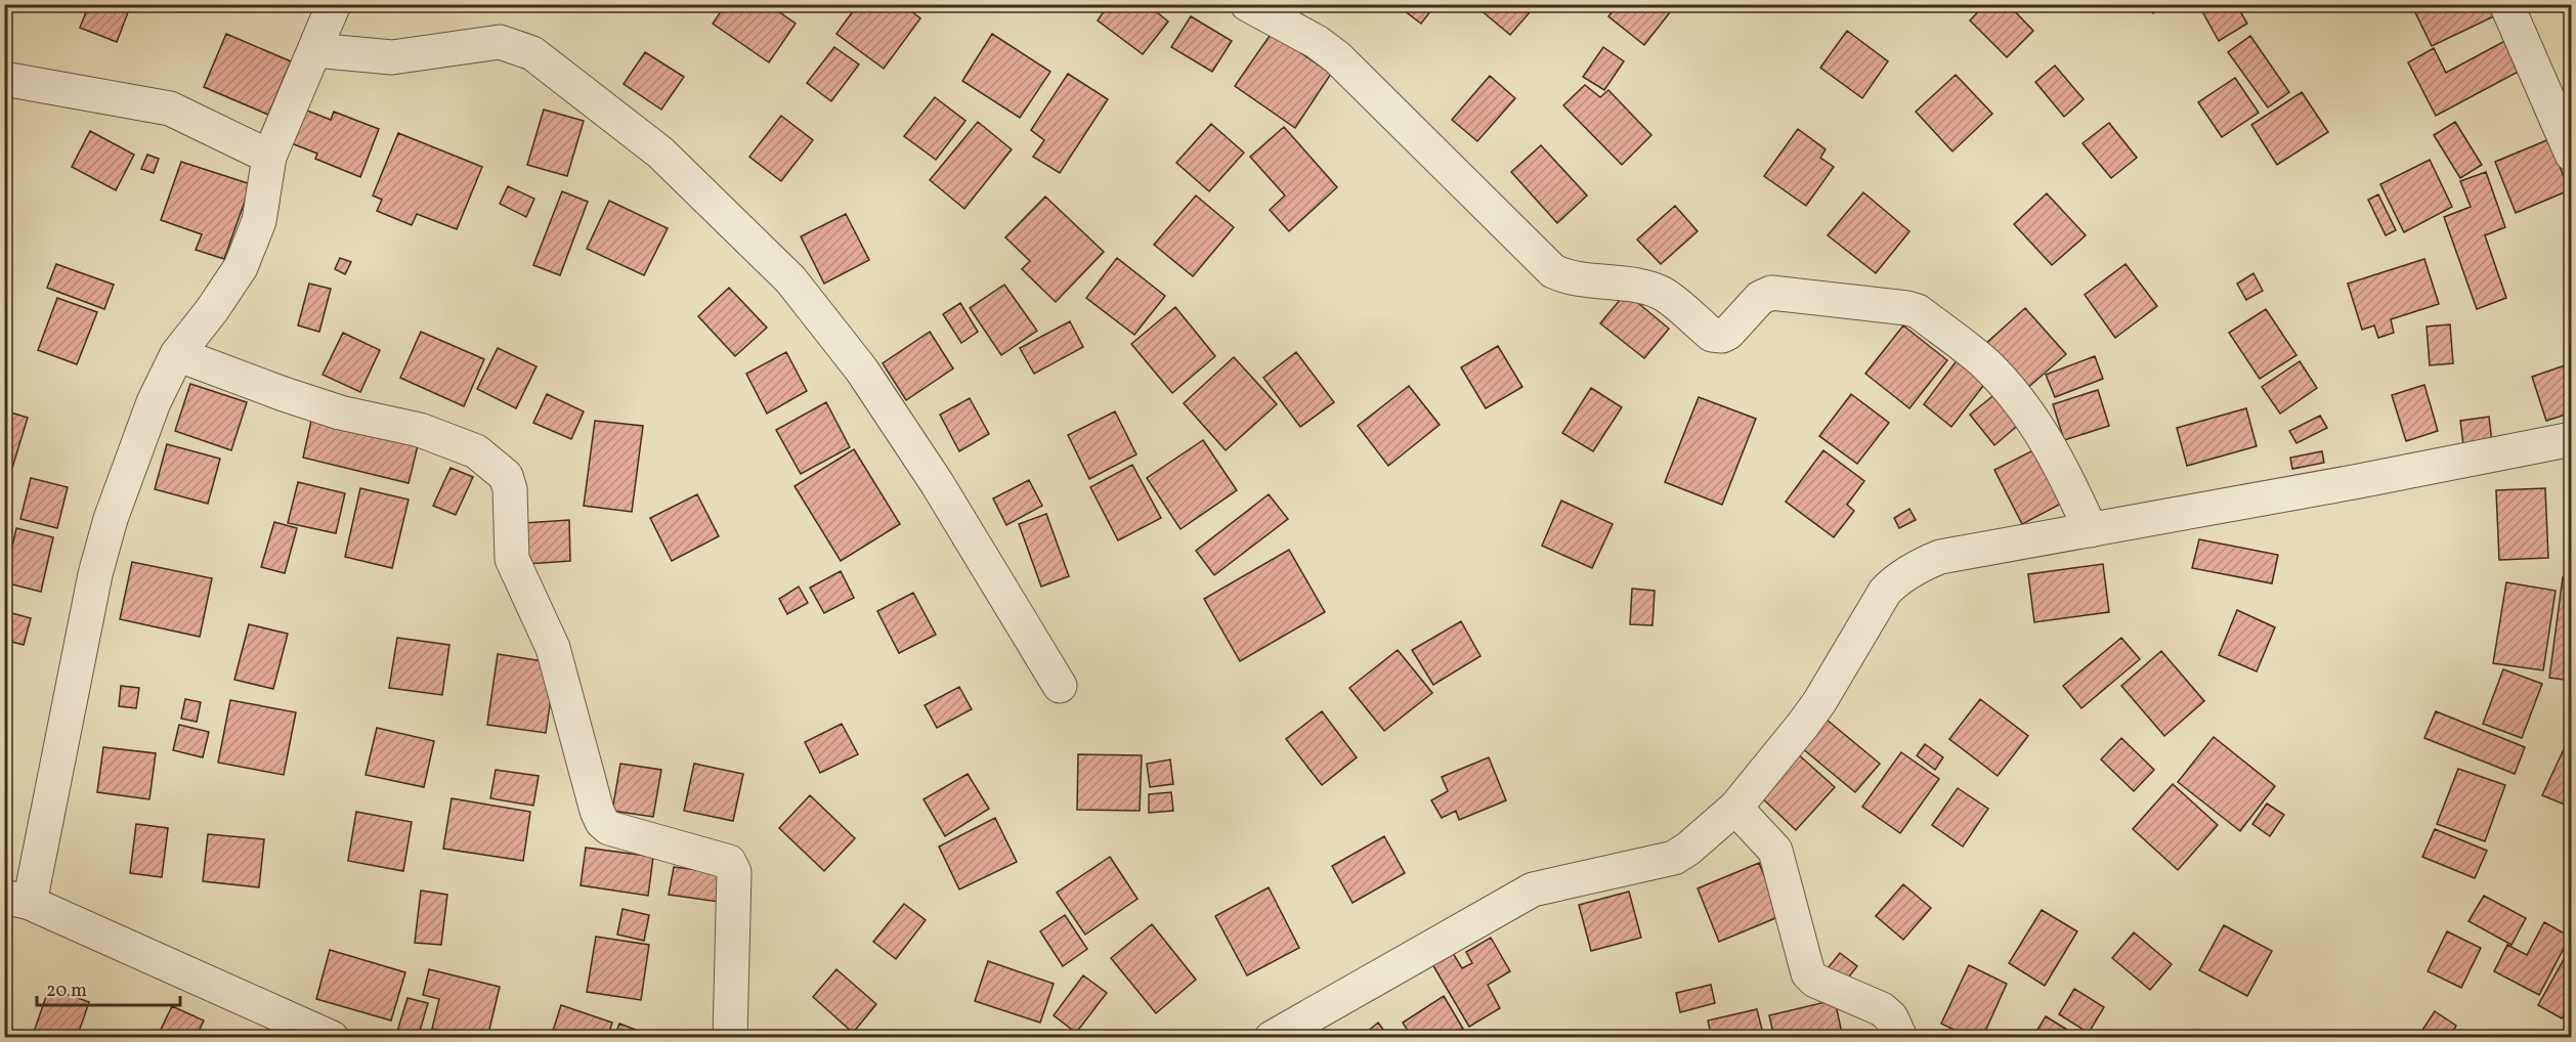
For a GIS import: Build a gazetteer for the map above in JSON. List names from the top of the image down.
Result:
{
  "scale_bar": "20 m"
}
